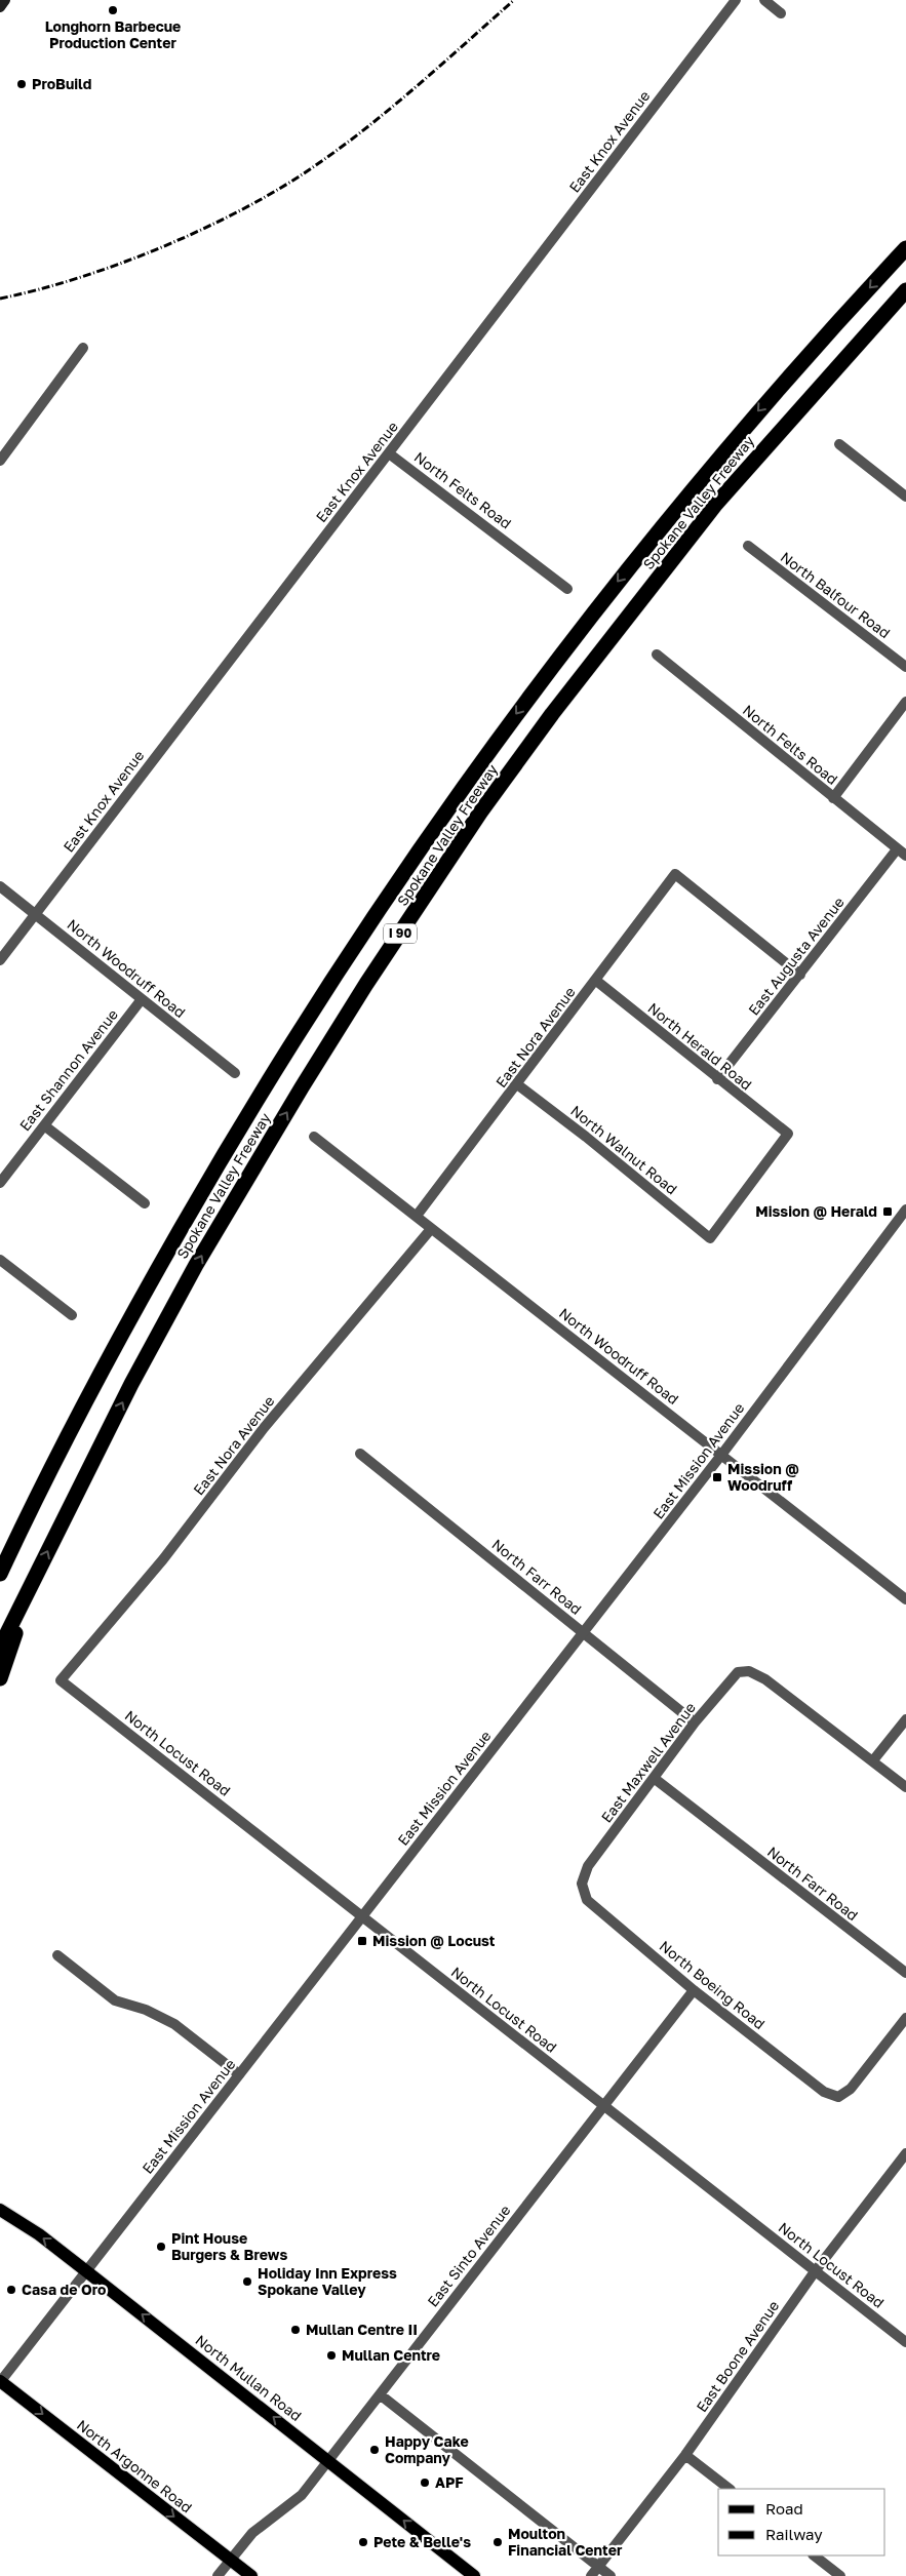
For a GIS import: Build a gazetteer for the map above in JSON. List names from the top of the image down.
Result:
{
  "streets": {
    "highway": ["Spokane Valley Freeway", "I 90"],
    "main road": ["North Mullan Road", "North Argonne Road"],
    "street": [
      "East Knox Avenue",
      "North Felts Road",
      "North Balfour Road",
      "East Augusta Avenue",
      "North Woodruff Road",
      "East Nora Avenue",
      "North Herald Road",
      "East Shannon Avenue",
      "North Walnut Road",
      "East Mission Avenue",
      "North Farr Road",
      "North Locust Road",
      "East Maxwell Avenue",
      "North Boeing Road",
      "East Sinto Avenue",
      "East Boone Avenue"
    ]
  },
  "crossings": [
    ["East Knox Avenue", "North Felts Road"],
    ["East Knox Avenue", "North Woodruff Road"],
    ["North Felts Road", "East Augusta Avenue"],
    ["East Augusta Avenue", "East Nora Avenue"],
    ["East Augusta Avenue", "North Herald Road"],
    ["North Woodruff Road", "East Nora Avenue"],
    ["North Woodruff Road", "East Shannon Avenue"],
    ["North Woodruff Road", "East Mission Avenue"],
    ["East Nora Avenue", "North Herald Road"],
    ["East Nora Avenue", "North Walnut Road"],
    ["East Nora Avenue", "North Locust Road"],
    ["North Herald Road", "North Walnut Road"],
    ["East Mission Avenue", "North Farr Road"],
    ["East Mission Avenue", "North Locust Road"],
    ["East Mission Avenue", "North Mullan Road"],
    ["East Mission Avenue", "North Argonne Road"],
    ["North Farr Road", "East Maxwell Avenue"],
    ["North Locust Road", "East Sinto Avenue"],
    ["North Locust Road", "East Boone Avenue"],
    ["East Maxwell Avenue", "North Boeing Road"],
    ["North Boeing Road", "East Sinto Avenue"],
    ["East Sinto Avenue", "North Mullan Road"],
    ["East Sinto Avenue", "North Argonne Road"]
  ],
  "one_way": ["North Mullan Road", "North Argonne Road"],
  "places": {
    "other": [
      "Longhorn Barbecue Production Center",
      "ProBuild",
      "Pint House Burgers & Brews",
      "Holiday Inn Express Spokane Valley",
      "Casa de Oro",
      "Mullan Centre II",
      "Mullan Centre",
      "Happy Cake Company",
      "APF",
      "Pete & Belle's",
      "Moulton Financial Center"
    ],
    "transit": ["Mission @ Herald", "Mission @ Woodruff", "Mission @ Locust"]
  },
  "legend": ["Road", "Railway"]
}
